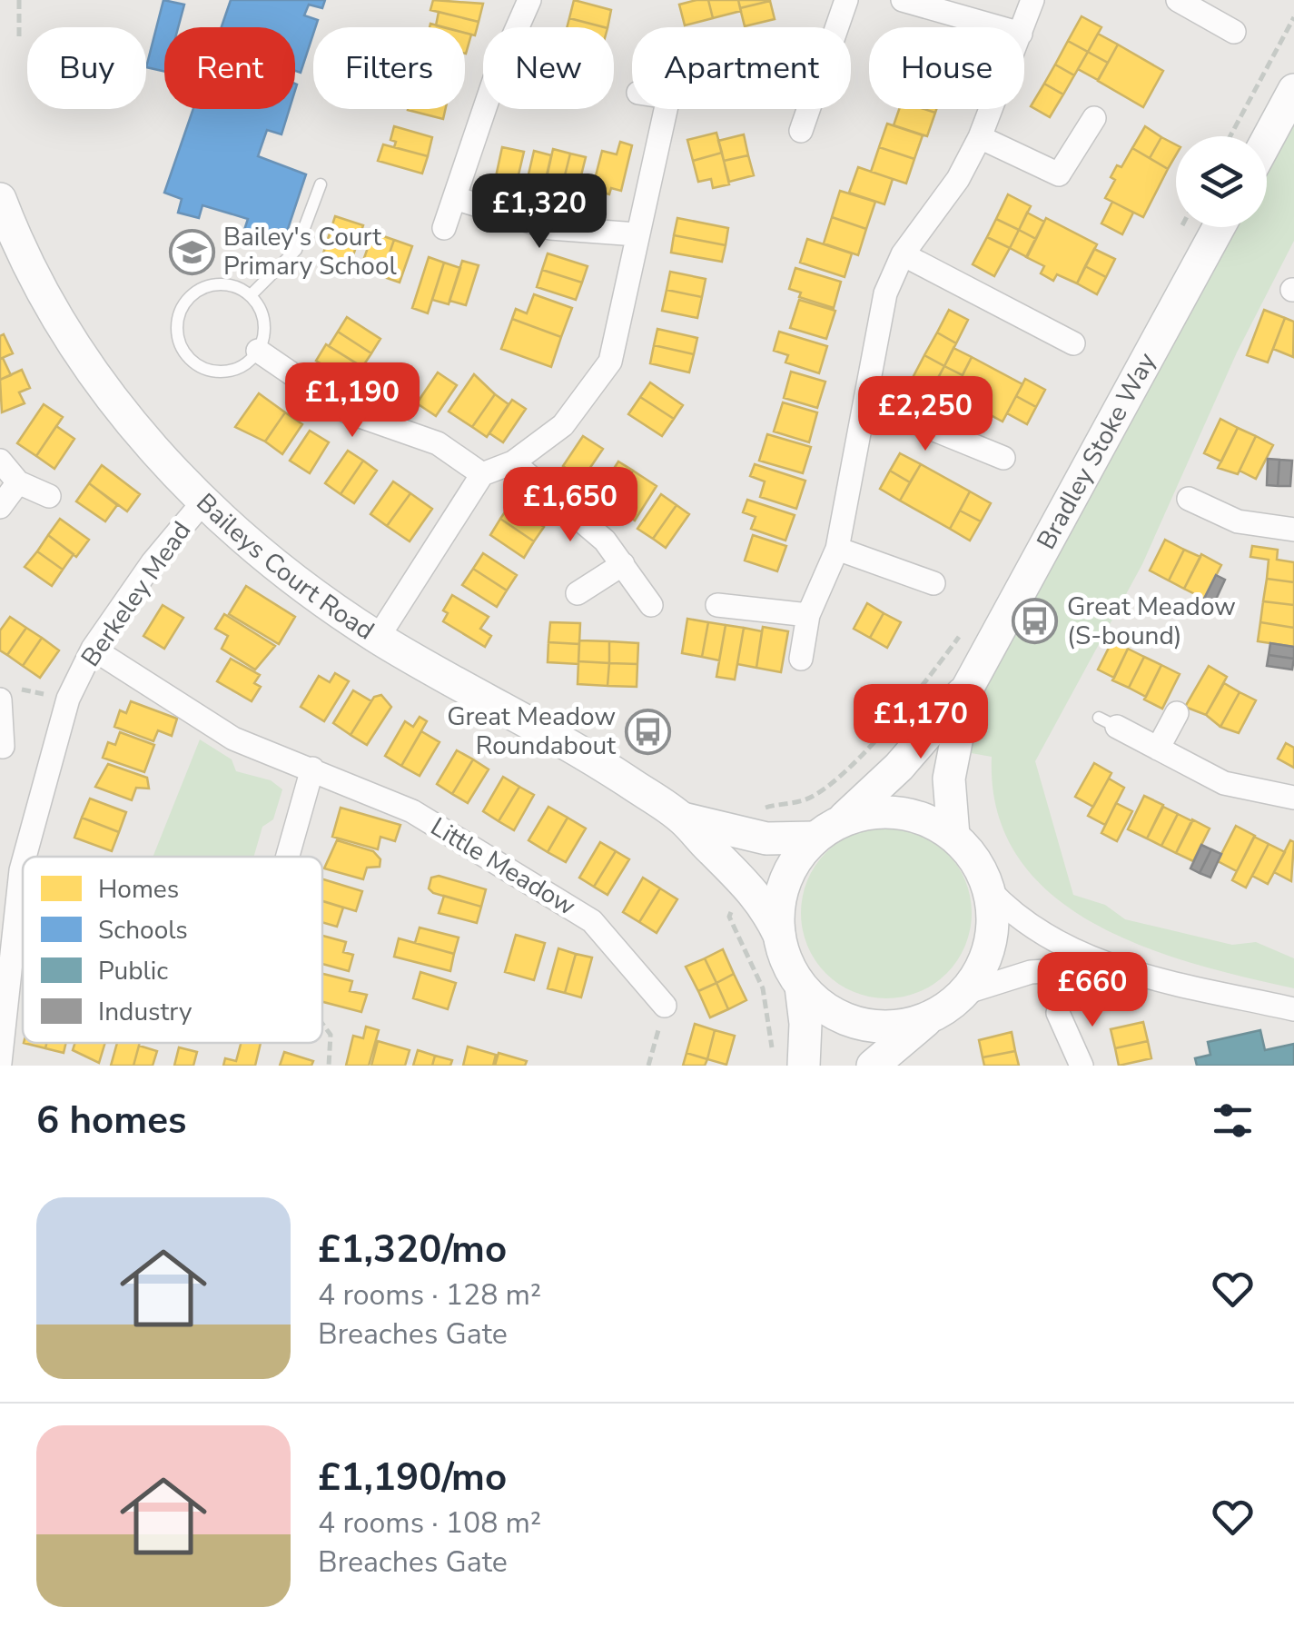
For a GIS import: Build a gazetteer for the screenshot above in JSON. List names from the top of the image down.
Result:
{
  "streets": {
    "street": [
      "Bradley Stoke Way",
      "Baileys Court Road",
      "Berkeley Mead",
      "Little Meadow"
    ]
  },
  "crossings": [
    ["Bradley Stoke Way", "Baileys Court Road"],
    ["Baileys Court Road", "Berkeley Mead"],
    ["Berkeley Mead", "Little Meadow"]
  ],
  "places": {
    "school or university": ["Bailey's Court Primary School"],
    "bus stop": ["Great Meadow (S-bound)", "Great Meadow Roundabout"]
  },
  "legend": [
    "Homes",
    "Schools",
    "Public",
    "Industry"
  ],
  "page": {
    "chip": [
      "Buy",
      "Rent",
      "Filters",
      "New",
      "Apartment",
      "House"
    ],
    "price": [
      "£1,320",
      "£1,190",
      "£2,250",
      "£1,650",
      "£1,170",
      "£660"
    ],
    "heading": "6 homes",
    "list": [
      {
        "name": "£1,320/mo",
        "note": "4 rooms · 128 m² · Breaches Gate"
      },
      {
        "name": "£1,190/mo",
        "note": "4 rooms · 108 m² · Breaches Gate"
      }
    ]
  }
}
